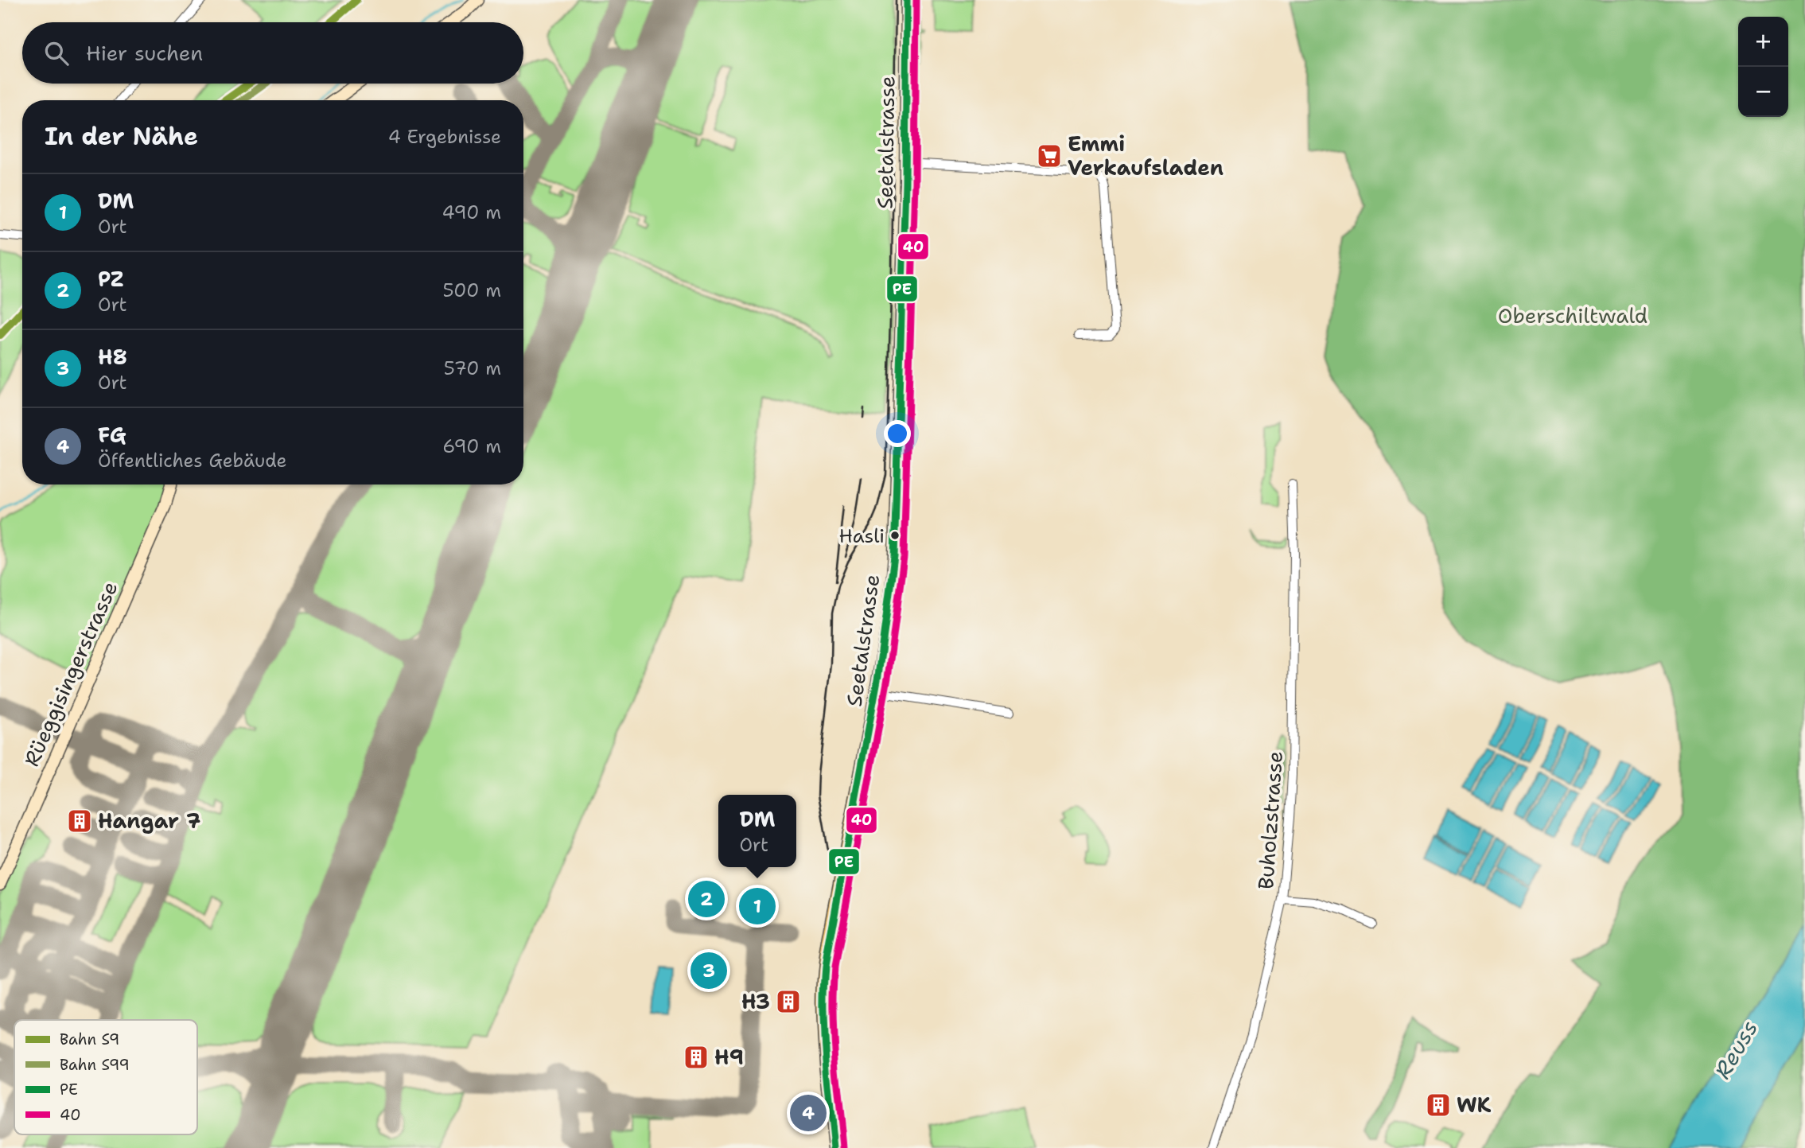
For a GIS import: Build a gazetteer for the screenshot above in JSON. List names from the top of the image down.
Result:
{
  "streets": {
    "main road": ["Seetalstrasse", "Rüeggisingerstrasse"],
    "street": ["Buholzstrasse"]
  },
  "water": ["Reuss"],
  "parks": ["Oberschiltwald"],
  "places": {
    "supermarket": ["Emmi Verkaufsladen"],
    "other": ["Hasli"],
    "building": [
      "Hangar 7",
      "H3",
      "H9",
      "WK"
    ]
  },
  "lines": [
    "rail line S9",
    "transit line PE",
    "transit line 40",
    "rail line S99"
  ],
  "legend": [
    "Bahn S9",
    "Bahn S99",
    "PE",
    "40"
  ],
  "page": {
    "map_buttons": ["+", "−"],
    "search": "Hier suchen",
    "heading": ["In der Nähe", "4 Ergebnisse"],
    "list": [
      {
        "mark": "1",
        "name": "DM",
        "note": "Ort",
        "value": "490 m"
      },
      {
        "mark": "2",
        "name": "PZ",
        "note": "Ort",
        "value": "500 m"
      },
      {
        "mark": "3",
        "name": "H8",
        "note": "Ort",
        "value": "570 m"
      },
      {
        "mark": "4",
        "name": "FG",
        "note": "Öffentliches Gebäude",
        "value": "690 m"
      }
    ],
    "popup": ["DM", "Ort"],
    "pins": [
      "2",
      "1",
      "3",
      "4"
    ]
  }
}
